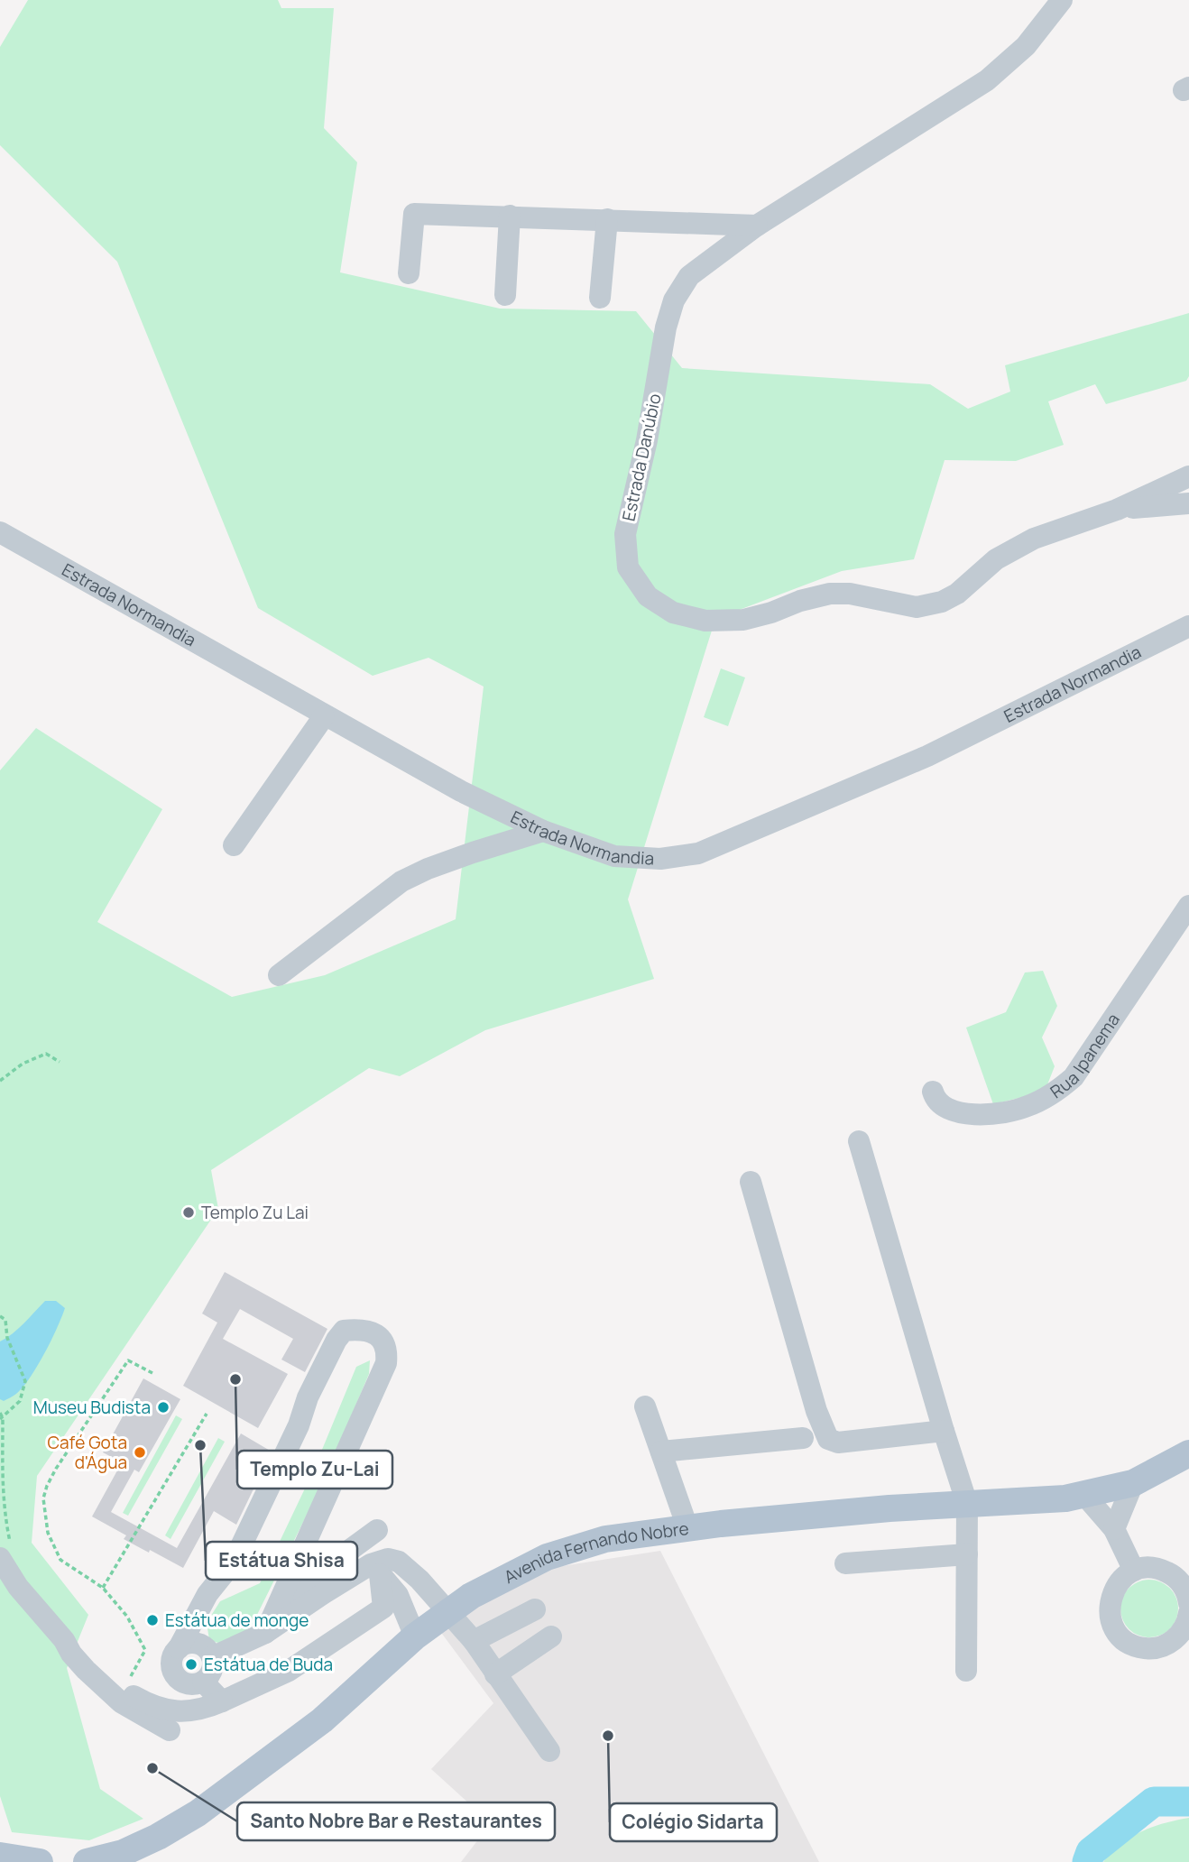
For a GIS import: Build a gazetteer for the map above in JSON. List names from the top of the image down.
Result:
{
  "streets": {
    "main road": ["Avenida Fernando Nobre"],
    "street": ["Estrada Danúbio", "Estrada Normandia", "Rua Ipanema"]
  },
  "places": [
    "Templo Zu Lai",
    "Templo Zu-Lai",
    "Museu Budista",
    "Estátua Shisa",
    "Café Gota d'Água",
    "Estátua de monge",
    "Estátua de Buda",
    "Colégio Sidarta",
    "Santo Nobre Bar e Restaurantes"
  ]
}
